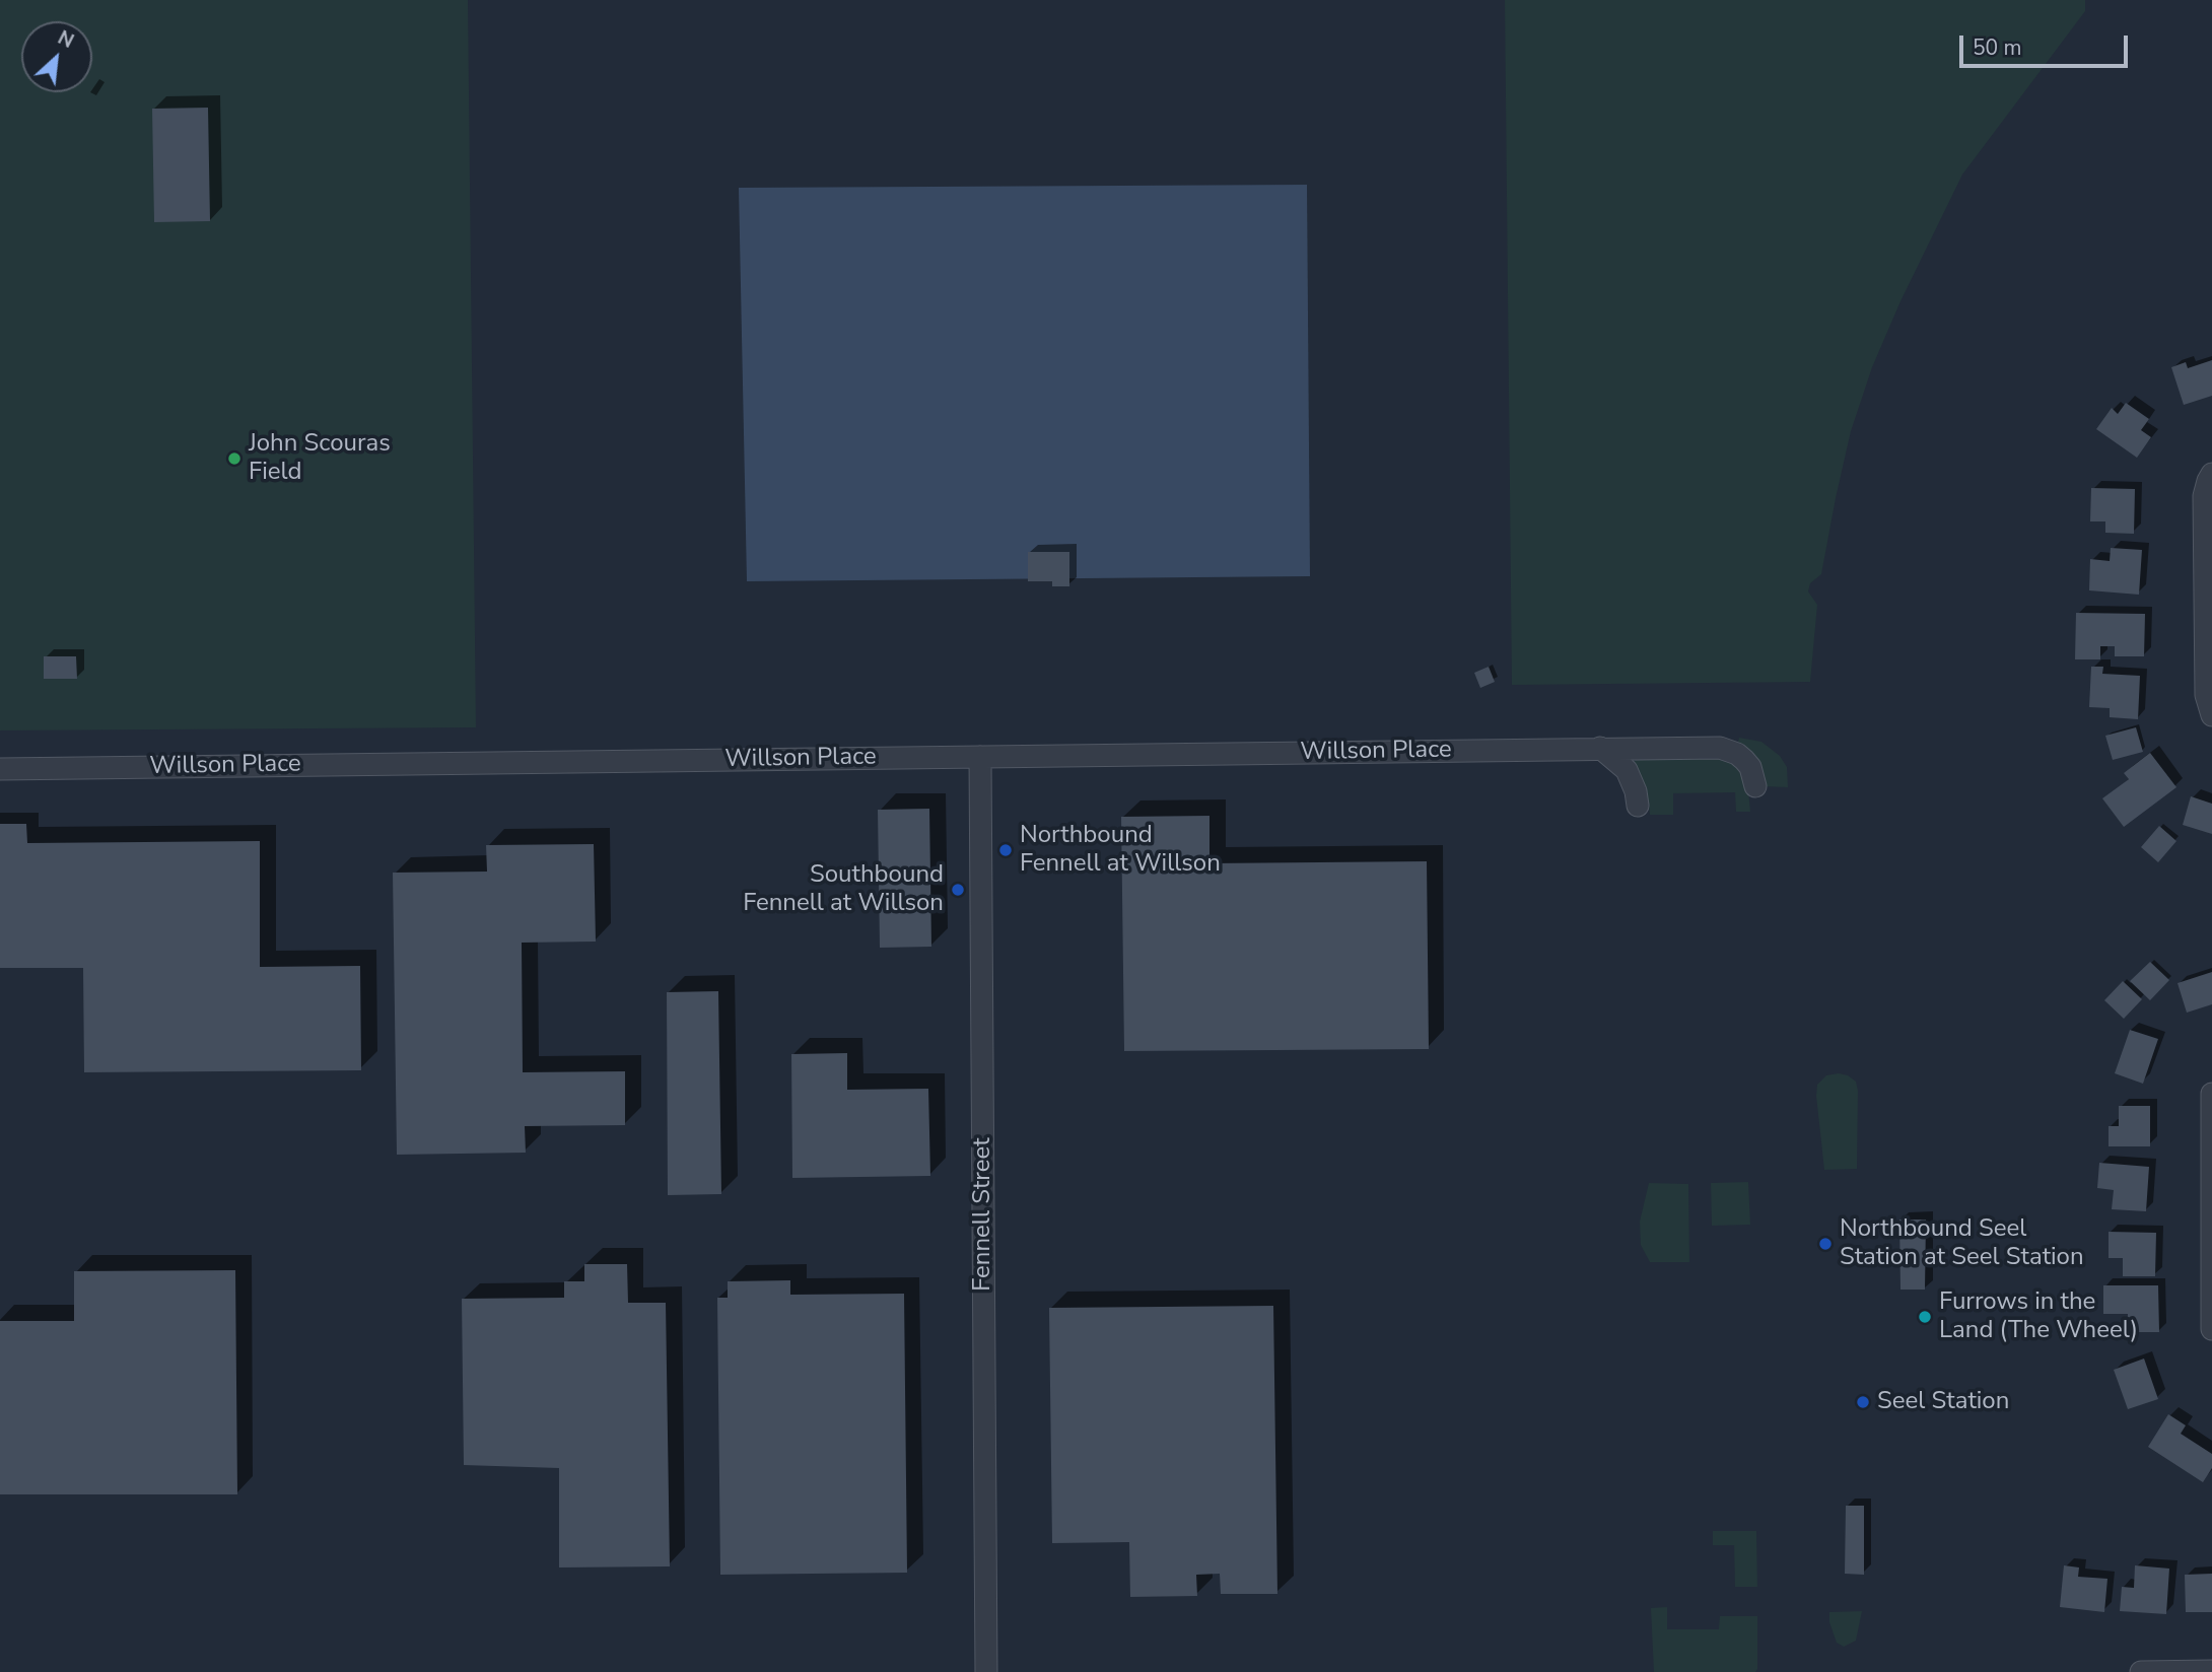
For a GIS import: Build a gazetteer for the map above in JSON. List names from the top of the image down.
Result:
{
  "streets": {
    "street": ["Willson Place", "Fennell Street"]
  },
  "crossings": [
    ["Willson Place", "Fennell Street"]
  ],
  "places": [
    "John Scouras Field",
    "Northbound Fennell at Willson",
    "Southbound Fennell at Willson",
    "Northbound Seel Station at Seel Station",
    "Furrows in the Land (The Wheel)",
    "Seel Station"
  ],
  "scale_bar": "50 m",
  "north": "top right"
}
